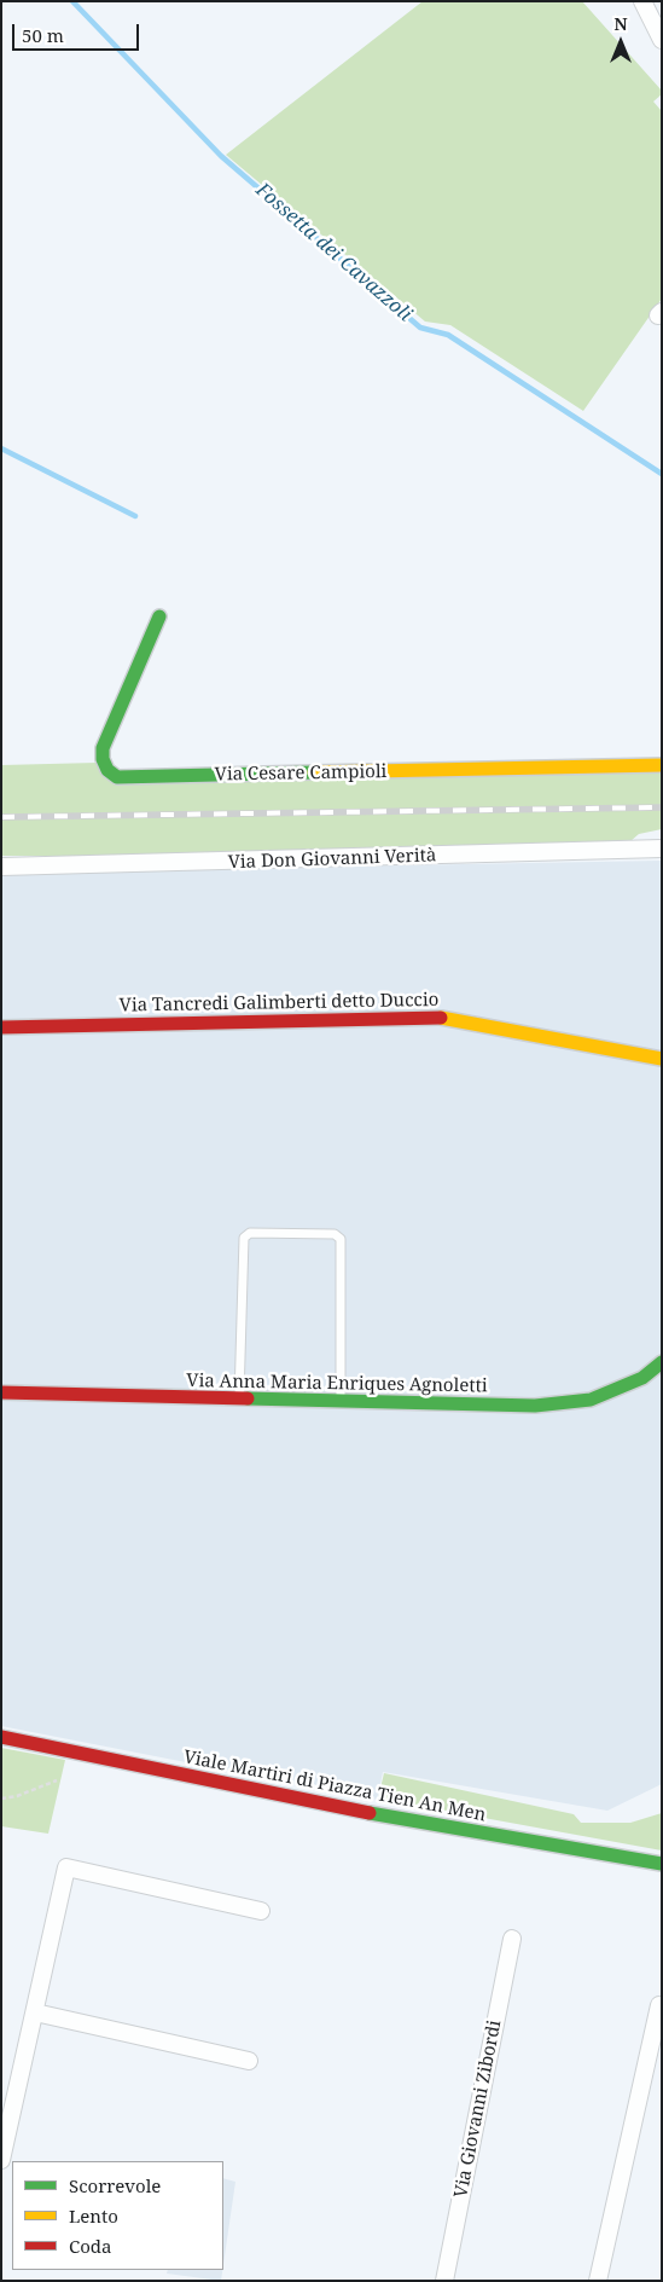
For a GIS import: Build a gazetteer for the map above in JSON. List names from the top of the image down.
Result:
{
  "streets": {
    "street": [
      "Via Cesare Campioli",
      "Via Don Giovanni Verità",
      "Via Tancredi Galimberti detto Duccio",
      "Via Anna Maria Enriques Agnoletti",
      "Viale Martiri di Piazza Tien An Men",
      "Via Giovanni Zibordi"
    ]
  },
  "water": ["Fossetta dei Cavazzoli"],
  "legend": ["Scorrevole", "Lento", "Coda"],
  "scale_bar": "50 m",
  "north": "top"
}
